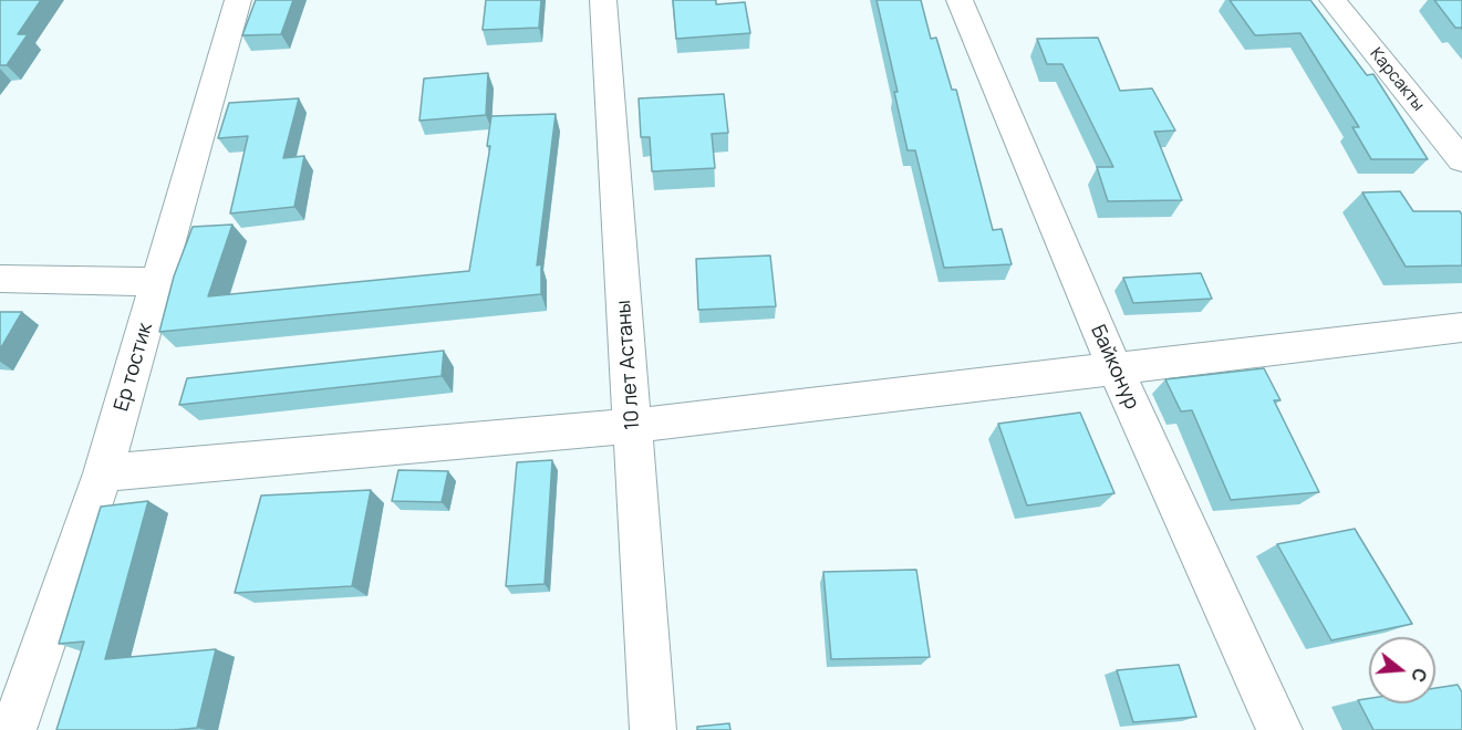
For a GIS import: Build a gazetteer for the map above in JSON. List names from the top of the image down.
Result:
{
  "streets": {
    "street": [
      "Карсакты",
      "10 лет Астаны",
      "Ер тостик",
      "Байконур"
    ]
  },
  "north": "right"
}
